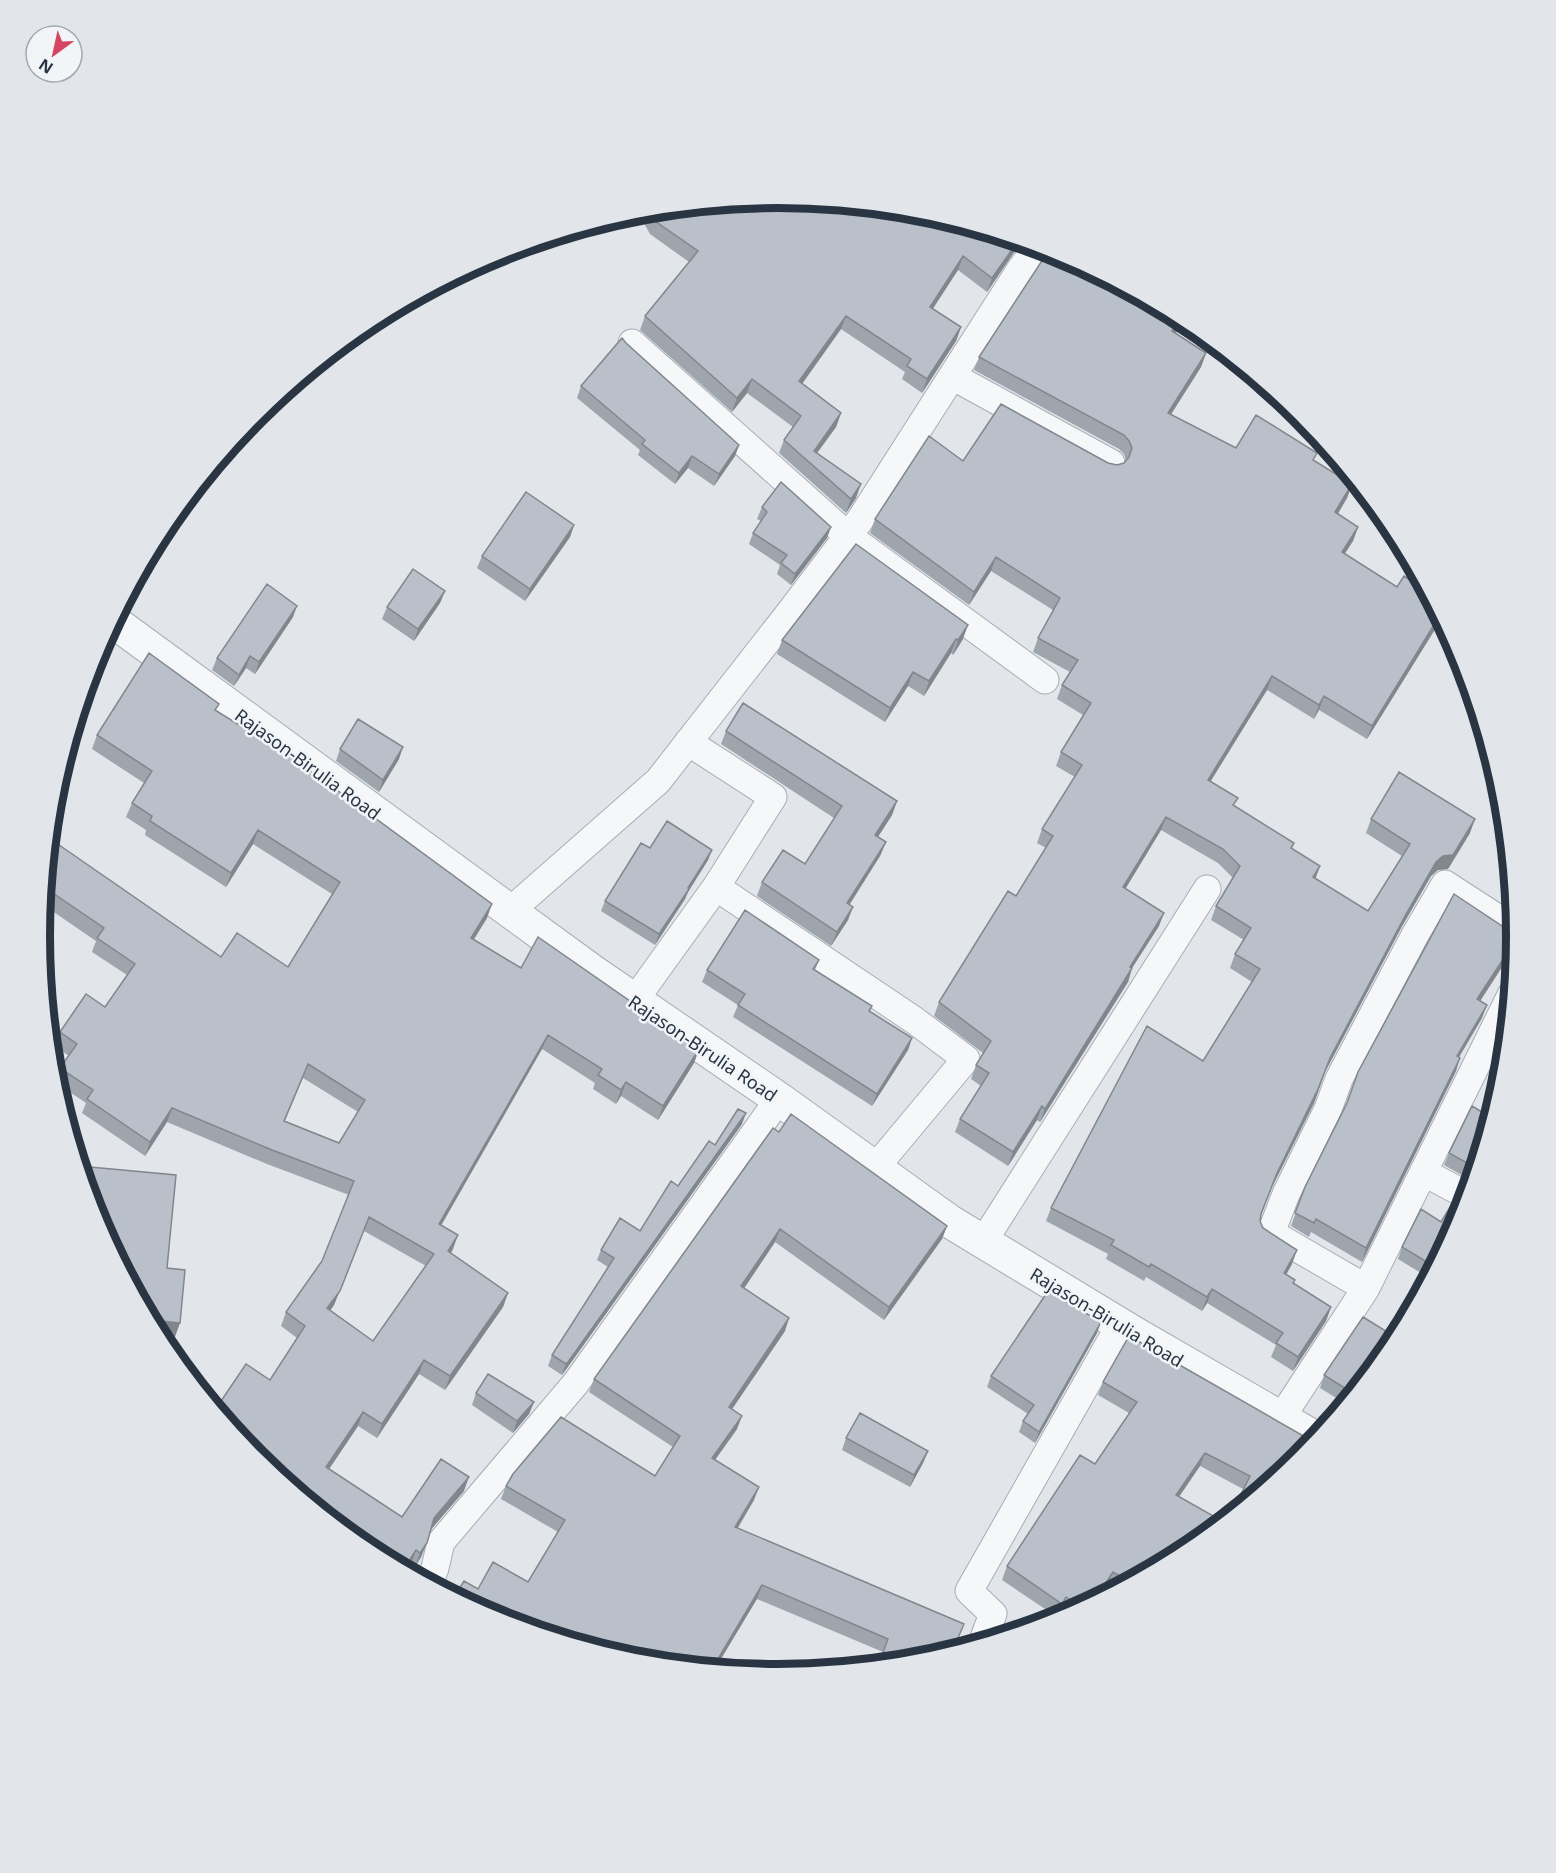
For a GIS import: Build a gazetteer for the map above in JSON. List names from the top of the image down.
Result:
{
  "streets": {
    "street": ["Rajason-Birulia Road"]
  },
  "north": "bottom left"
}
